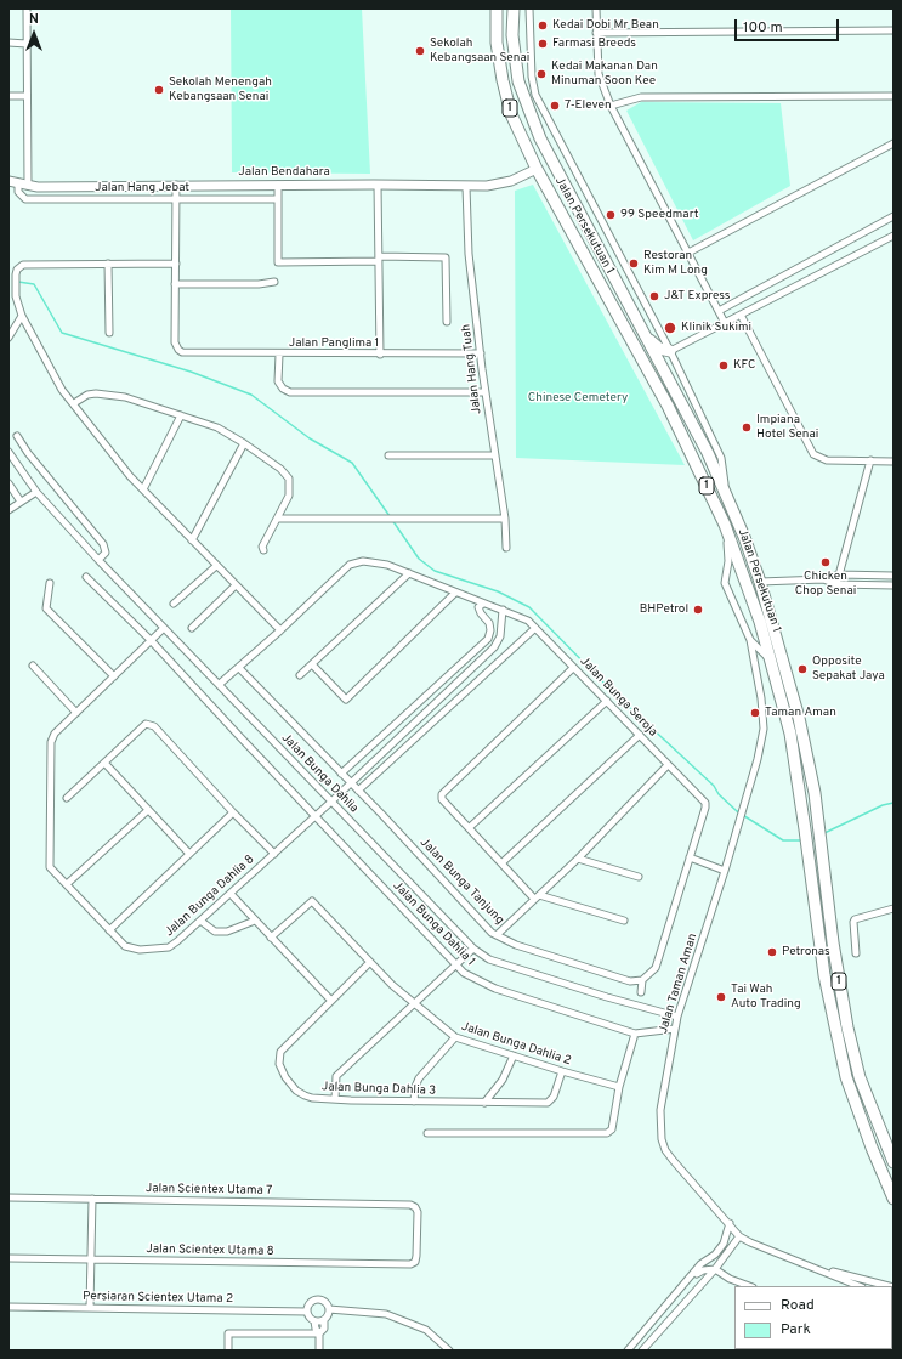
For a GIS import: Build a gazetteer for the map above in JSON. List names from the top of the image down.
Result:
{
  "streets": {
    "highway": ["1", "Jalan Persekutuan 1"],
    "street": [
      "Jalan Bendahara",
      "Jalan Hang Jebat",
      "Jalan Panglima 1",
      "Jalan Hang Tuah",
      "Jalan Bunga Seroja",
      "Jalan Bunga Dahlia",
      "Jalan Bunga Tanjung",
      "Jalan Bunga Dahlia 8",
      "Jalan Bunga Dahlia 1",
      "Jalan Taman Aman",
      "Jalan Bunga Dahlia 2",
      "Jalan Bunga Dahlia 3",
      "Jalan Scientex Utama 7",
      "Jalan Scientex Utama 8",
      "Persiaran Scientex Utama 2"
    ]
  },
  "crossings": [
    ["Jalan Bendahara", "Jalan Hang Jebat"],
    ["Jalan Bendahara", "Jalan Persekutuan 1"],
    ["Jalan Bendahara", "Jalan Hang Tuah"],
    ["Jalan Panglima 1", "Jalan Hang Tuah"],
    ["Jalan Bunga Seroja", "Jalan Bunga Tanjung"],
    ["Jalan Bunga Seroja", "Jalan Bunga Dahlia 8"],
    ["Jalan Bunga Dahlia", "Jalan Bunga Dahlia 8"],
    ["Jalan Bunga Dahlia", "Jalan Taman Aman"],
    ["Jalan Bunga Tanjung", "Jalan Bunga Dahlia 8"],
    ["Jalan Bunga Dahlia 8", "Jalan Bunga Dahlia 1"],
    ["Jalan Bunga Dahlia 1", "Jalan Taman Aman"],
    ["Jalan Bunga Dahlia 2", "Jalan Bunga Dahlia 3"],
    ["Jalan Scientex Utama 7", "Jalan Scientex Utama 8"]
  ],
  "parks": ["Chinese Cemetery"],
  "places": [
    "Kedai Dobi Mr Bean",
    "Farmasi Breeds",
    "Sekolah Kebangsaan Senai",
    "Kedai Makanan Dan Minuman Soon Kee",
    "Sekolah Menengah Kebangsaan Senai",
    "7-Eleven",
    "99 Speedmart",
    "Restoran Kim M Long",
    "J&T Express",
    "Klinik Sukimi",
    "KFC",
    "Impiana Hotel Senai",
    "Chicken Chop Senai",
    "BHPetrol",
    "Opposite Sepakat Jaya",
    "Taman Aman",
    "Petronas",
    "Tai Wah Auto Trading"
  ],
  "legend": ["Road", "Park"],
  "scale_bar": "100 m",
  "north": "top"
}
